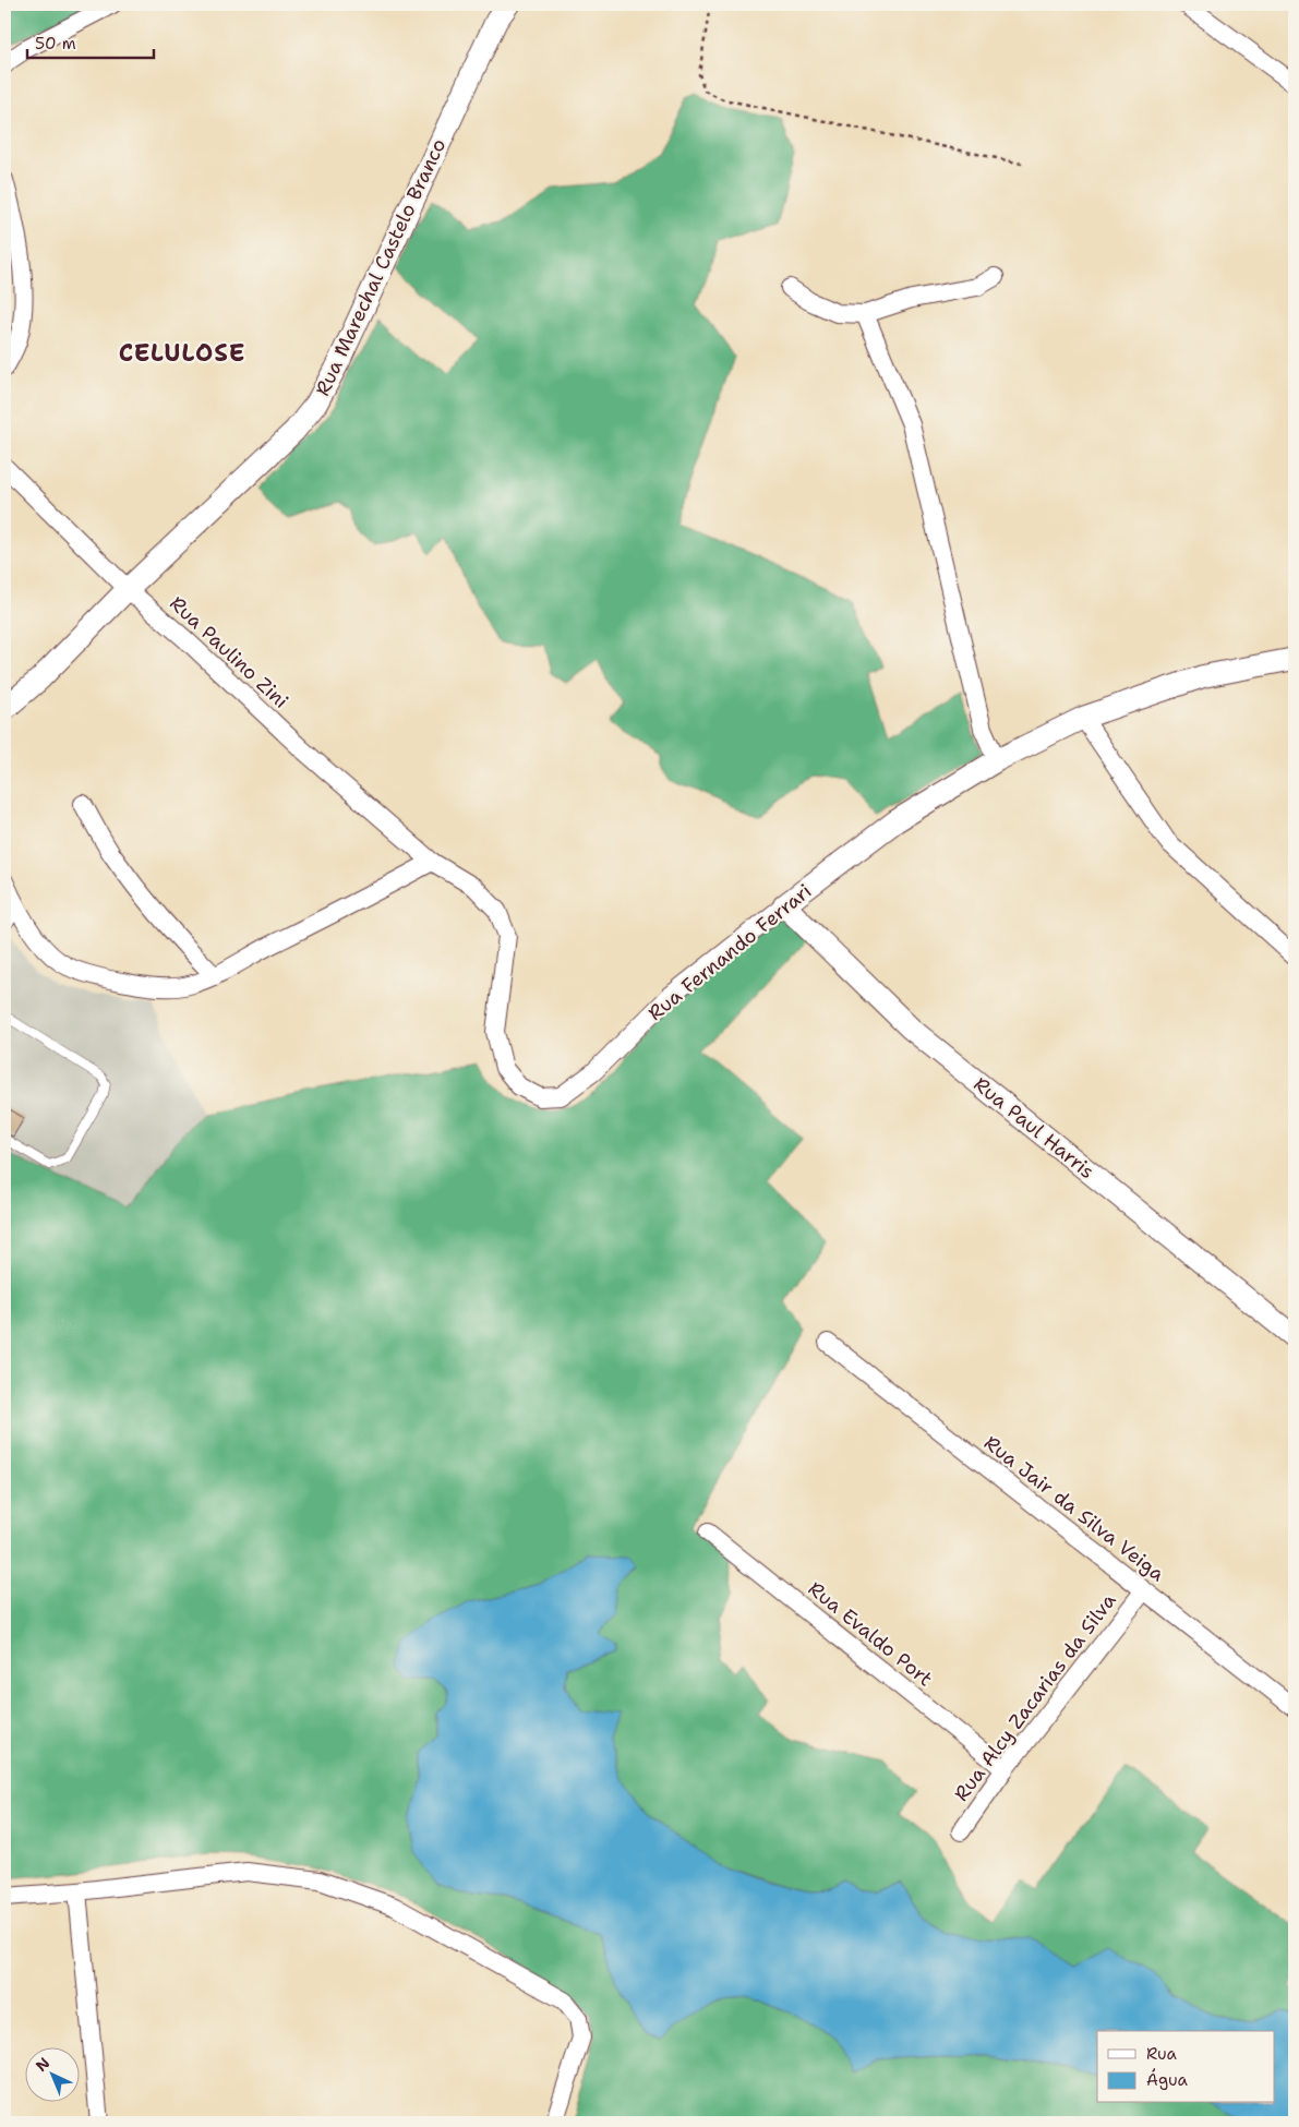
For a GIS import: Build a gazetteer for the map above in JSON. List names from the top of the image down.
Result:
{
  "streets": {
    "street": [
      "Rua Marechal Castelo Branco",
      "Rua Paulino Zini",
      "Rua Fernando Ferrari",
      "Rua Paul Harris",
      "Rua Jair da Silva Veiga",
      "Rua Evaldo Port",
      "Rua Alcy Zacarias da Silva"
    ]
  },
  "crossings": [
    ["Rua Marechal Castelo Branco", "Rua Paulino Zini"],
    ["Rua Paulino Zini", "Rua Fernando Ferrari"],
    ["Rua Fernando Ferrari", "Rua Paul Harris"],
    ["Rua Jair da Silva Veiga", "Rua Alcy Zacarias da Silva"],
    ["Rua Evaldo Port", "Rua Alcy Zacarias da Silva"]
  ],
  "districts": ["CELULOSE"],
  "legend": ["Rua", "Água"],
  "scale_bar": "50 m",
  "north": "top left"
}
